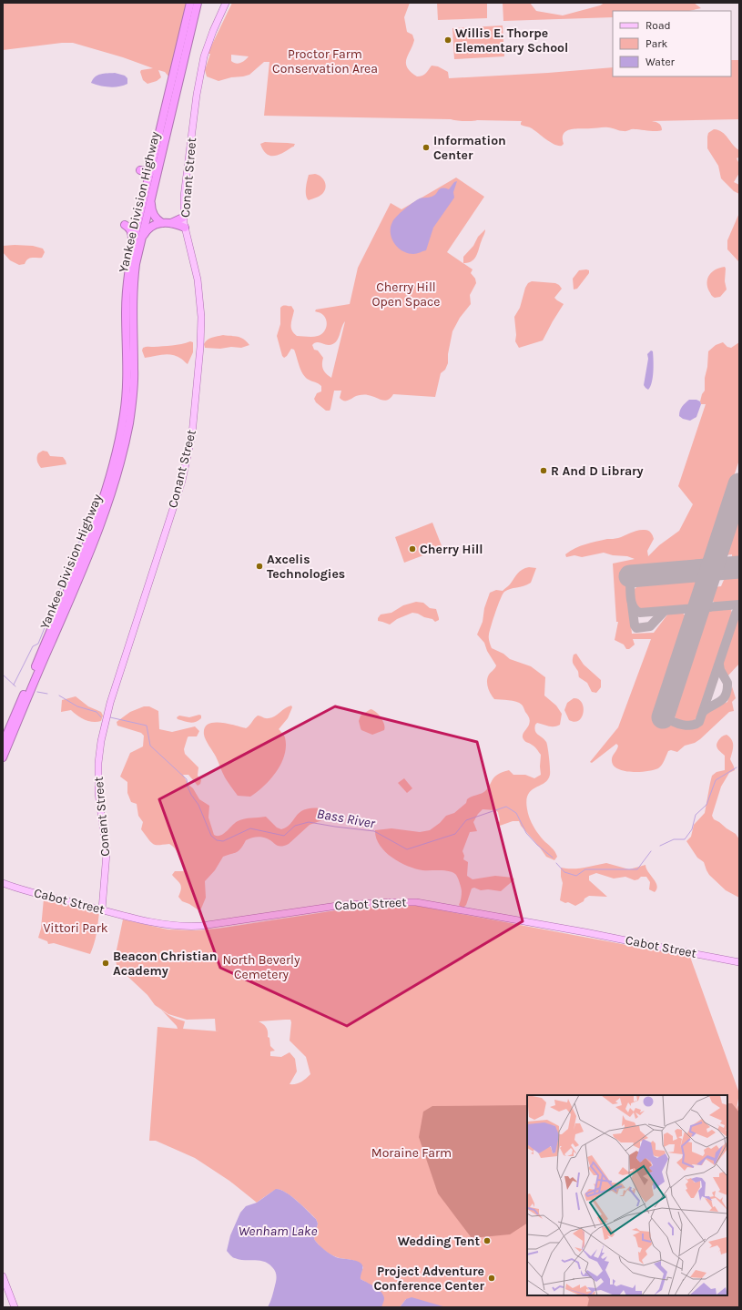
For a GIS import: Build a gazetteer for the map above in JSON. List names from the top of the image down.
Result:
{
  "streets": {
    "highway": ["Yankee Division Highway"],
    "main road": ["Conant Street", "Cabot Street"]
  },
  "crossings": [
    ["Conant Street", "Cabot Street"]
  ],
  "water": ["Bass River", "Wenham Lake"],
  "parks": [
    "Proctor Farm Conservation Area",
    "Cherry Hill Open Space",
    "Vittori Park",
    "North Beverly Cemetery",
    "Moraine Farm"
  ],
  "places": [
    "Willis E. Thorpe Elementary School",
    "Information Center",
    "R And D Library",
    "Cherry Hill",
    "Axcelis Technologies",
    "Beacon Christian Academy",
    "Wedding Tent",
    "Project Adventure Conference Center"
  ],
  "legend": ["Road", "Park", "Water"]
}
